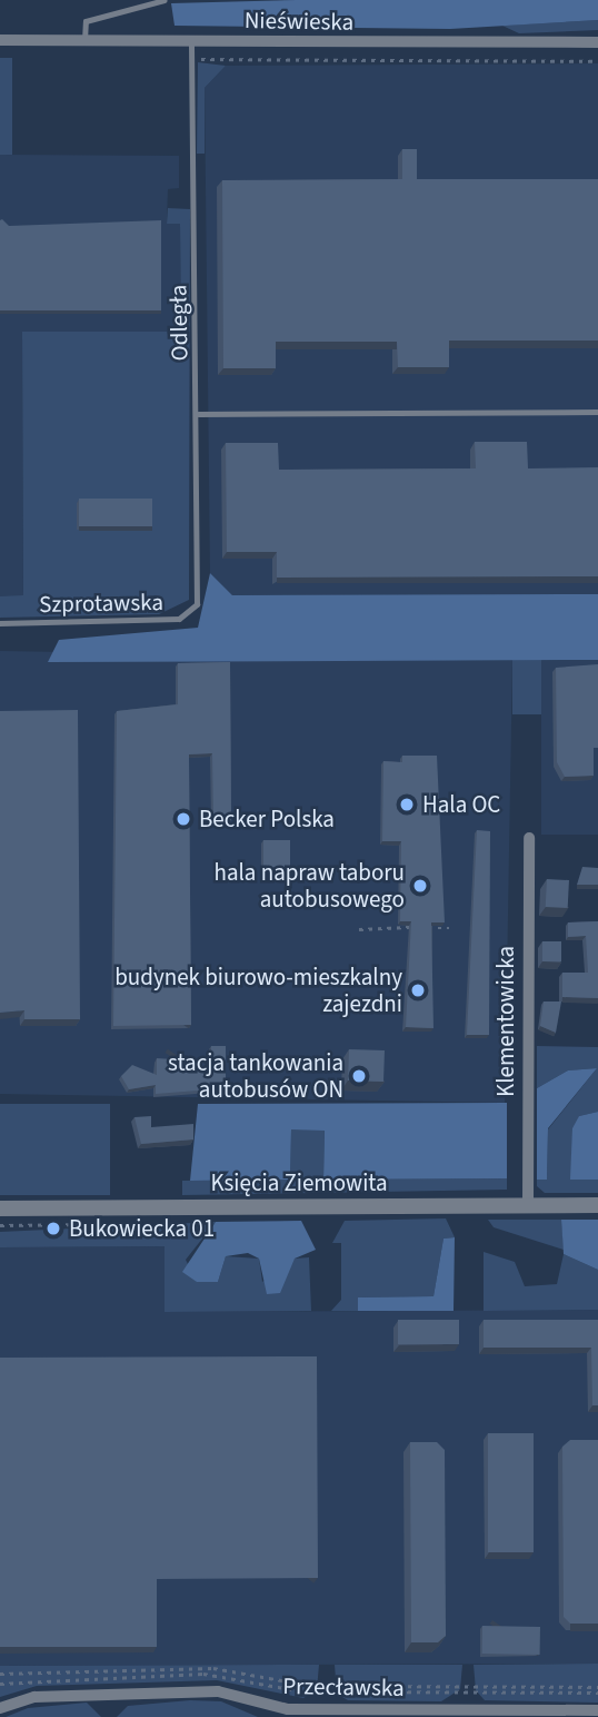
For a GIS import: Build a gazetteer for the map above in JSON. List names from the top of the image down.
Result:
{
  "streets": {
    "street": [
      "Nieświeska",
      "Klementowicka",
      "Księcia Ziemowita",
      "Przecławska"
    ],
    "lane": ["Odległa", "Szprotawska"]
  },
  "crossings": [
    ["Nieświeska", "Odległa"],
    ["Odległa", "Szprotawska"],
    ["Klementowicka", "Księcia Ziemowita"]
  ],
  "places": [
    "Hala OC",
    "Becker Polska",
    "hala napraw taboru autobusowego",
    "budynek biurowo-mieszkalny zajezdni",
    "stacja tankowania autobusów ON",
    "Bukowiecka 01"
  ]
}
